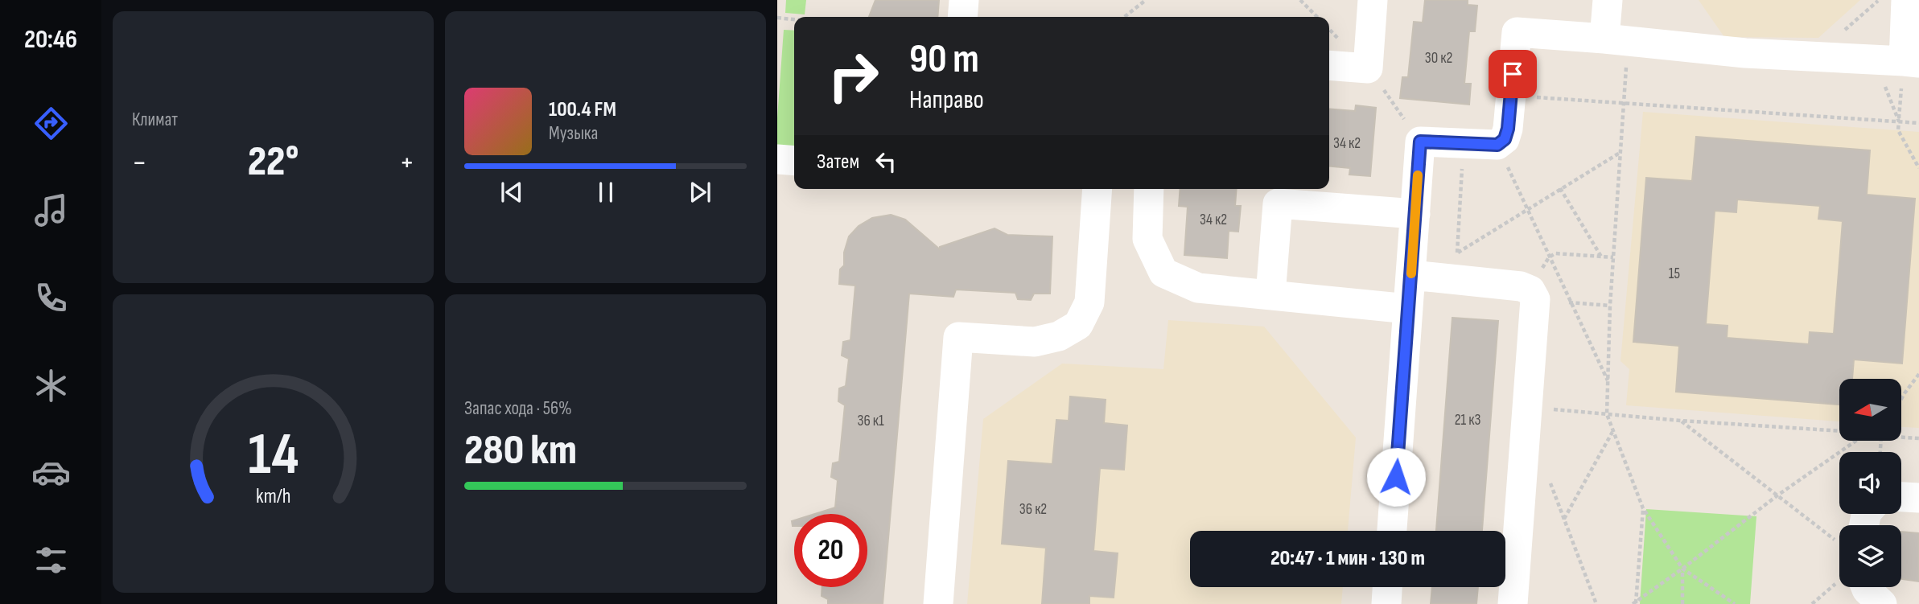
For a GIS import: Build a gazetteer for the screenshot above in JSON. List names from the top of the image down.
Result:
{
  "house_numbers": [
    "30 к2",
    "34 к2",
    "34 к2",
    "15",
    "21 к3",
    "36 к1",
    "36 к2"
  ],
  "north": "left",
  "page": {
    "tabs": "20:46",
    "tile": [
      "Климат",
      ["Запас хода · 56%", "280 km"]
    ],
    "turn": ["90 m", "Направо"],
    "song": ["100.4 FM", "Музыка"],
    "then": "Затем",
    "heat": ["−", "22°", "+"],
    "limit": "20",
    "trip": "20:47 · 1 мин · 130 m",
    "gauge": ["14", "km/h"]
  }
}
